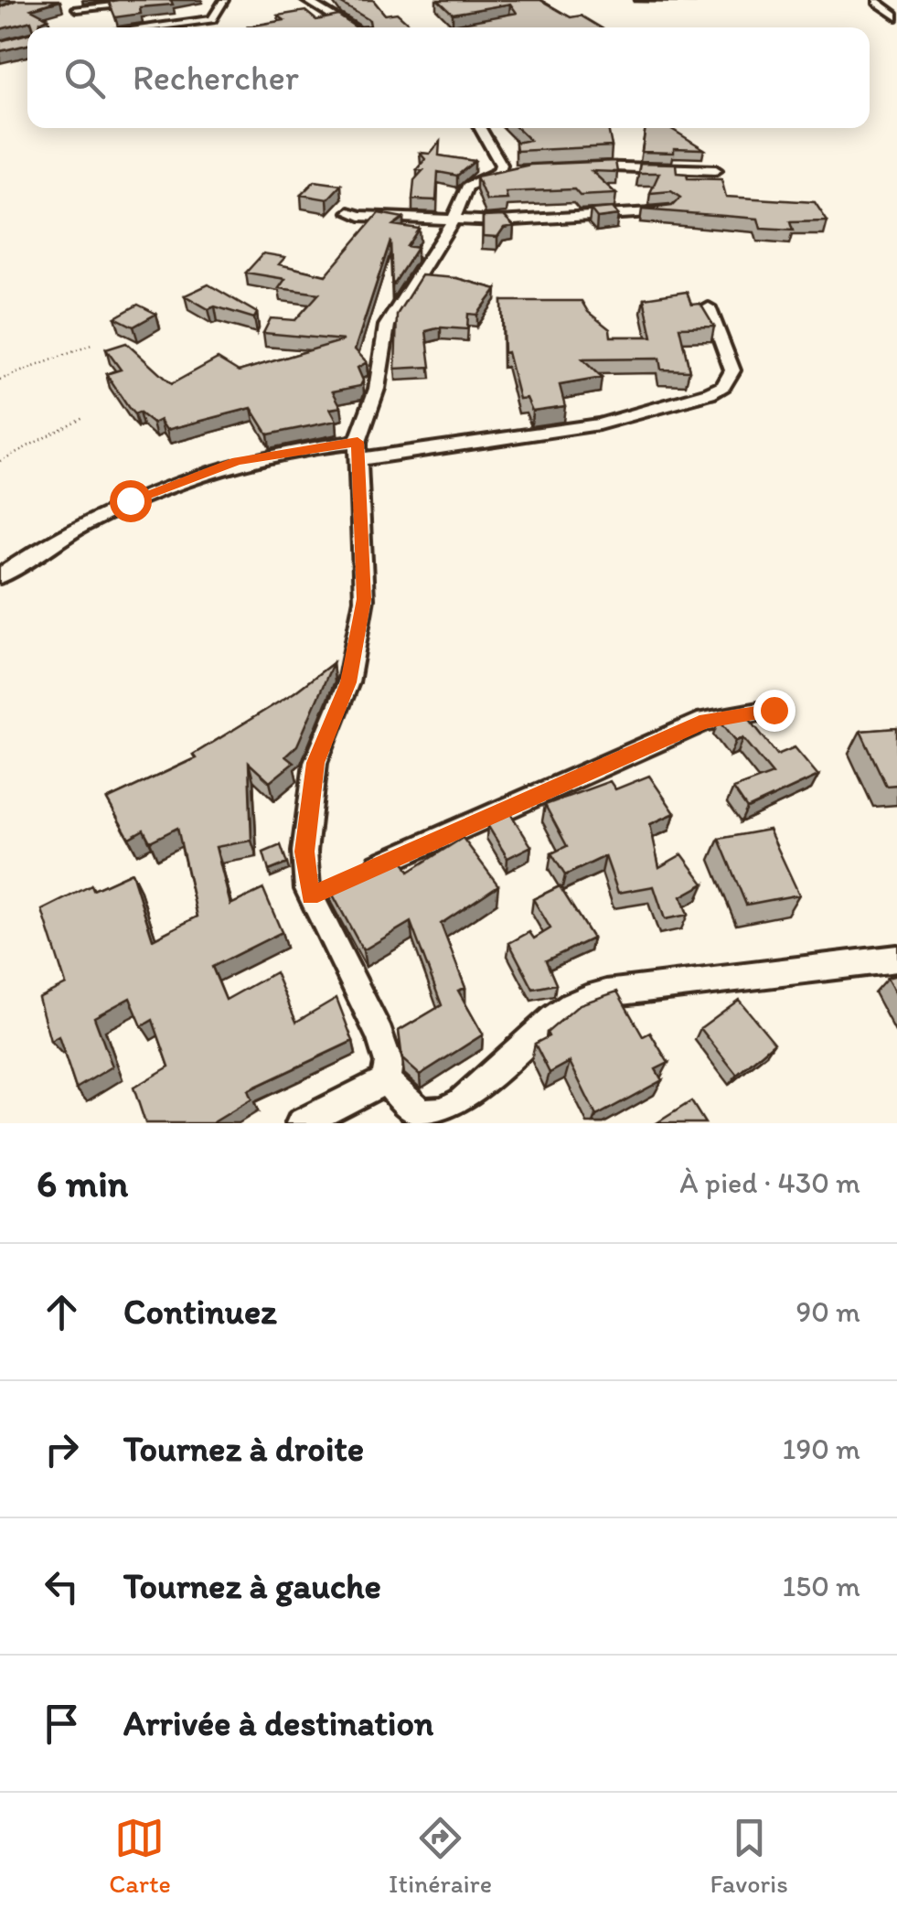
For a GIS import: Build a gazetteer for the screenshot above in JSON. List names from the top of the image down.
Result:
{
  "page": {
    "search": "Rechercher",
    "heading": ["6 min", "À pied · 430 m"],
    "list": [
      ["Continuez", "90 m"],
      ["Tournez à droite", "190 m"],
      ["Tournez à gauche", "150 m"],
      "Arrivée à destination"
    ],
    "nav": ["Carte", "Itinéraire", "Favoris"]
  }
}
